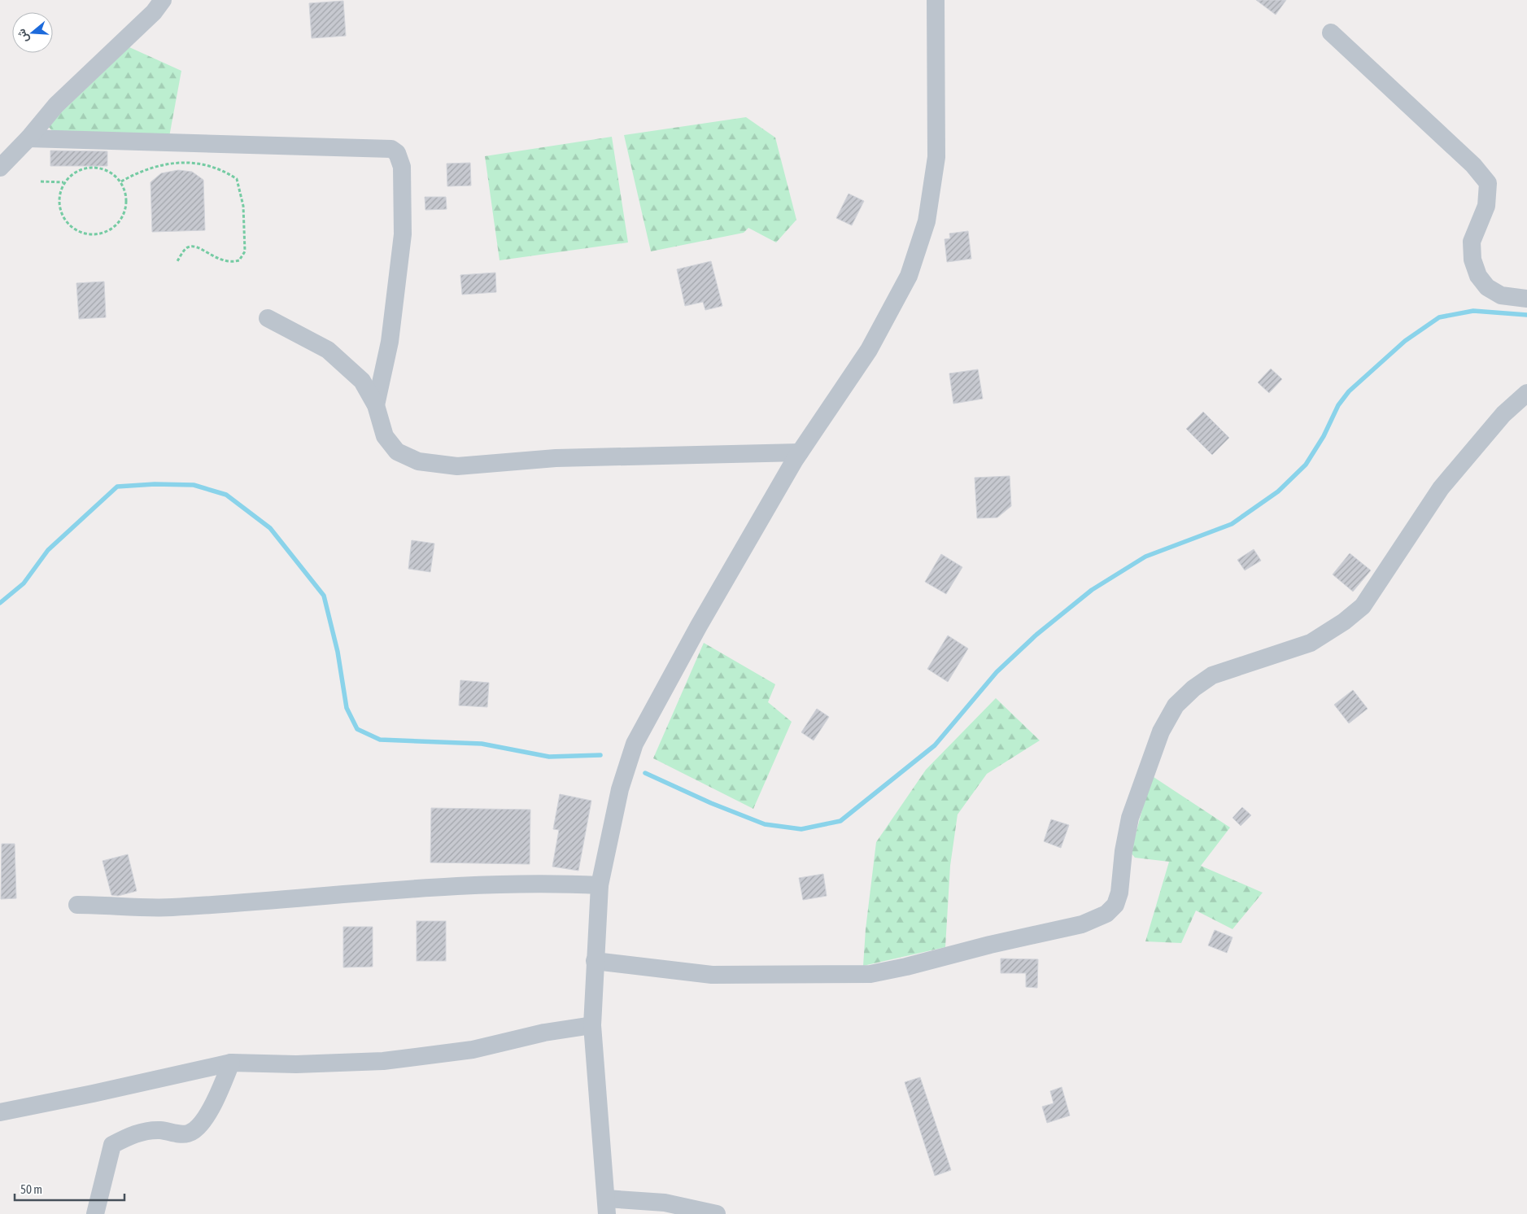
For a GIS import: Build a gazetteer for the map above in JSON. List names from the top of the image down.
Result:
{
  "scale_bar": "50 m",
  "north": "left"
}
